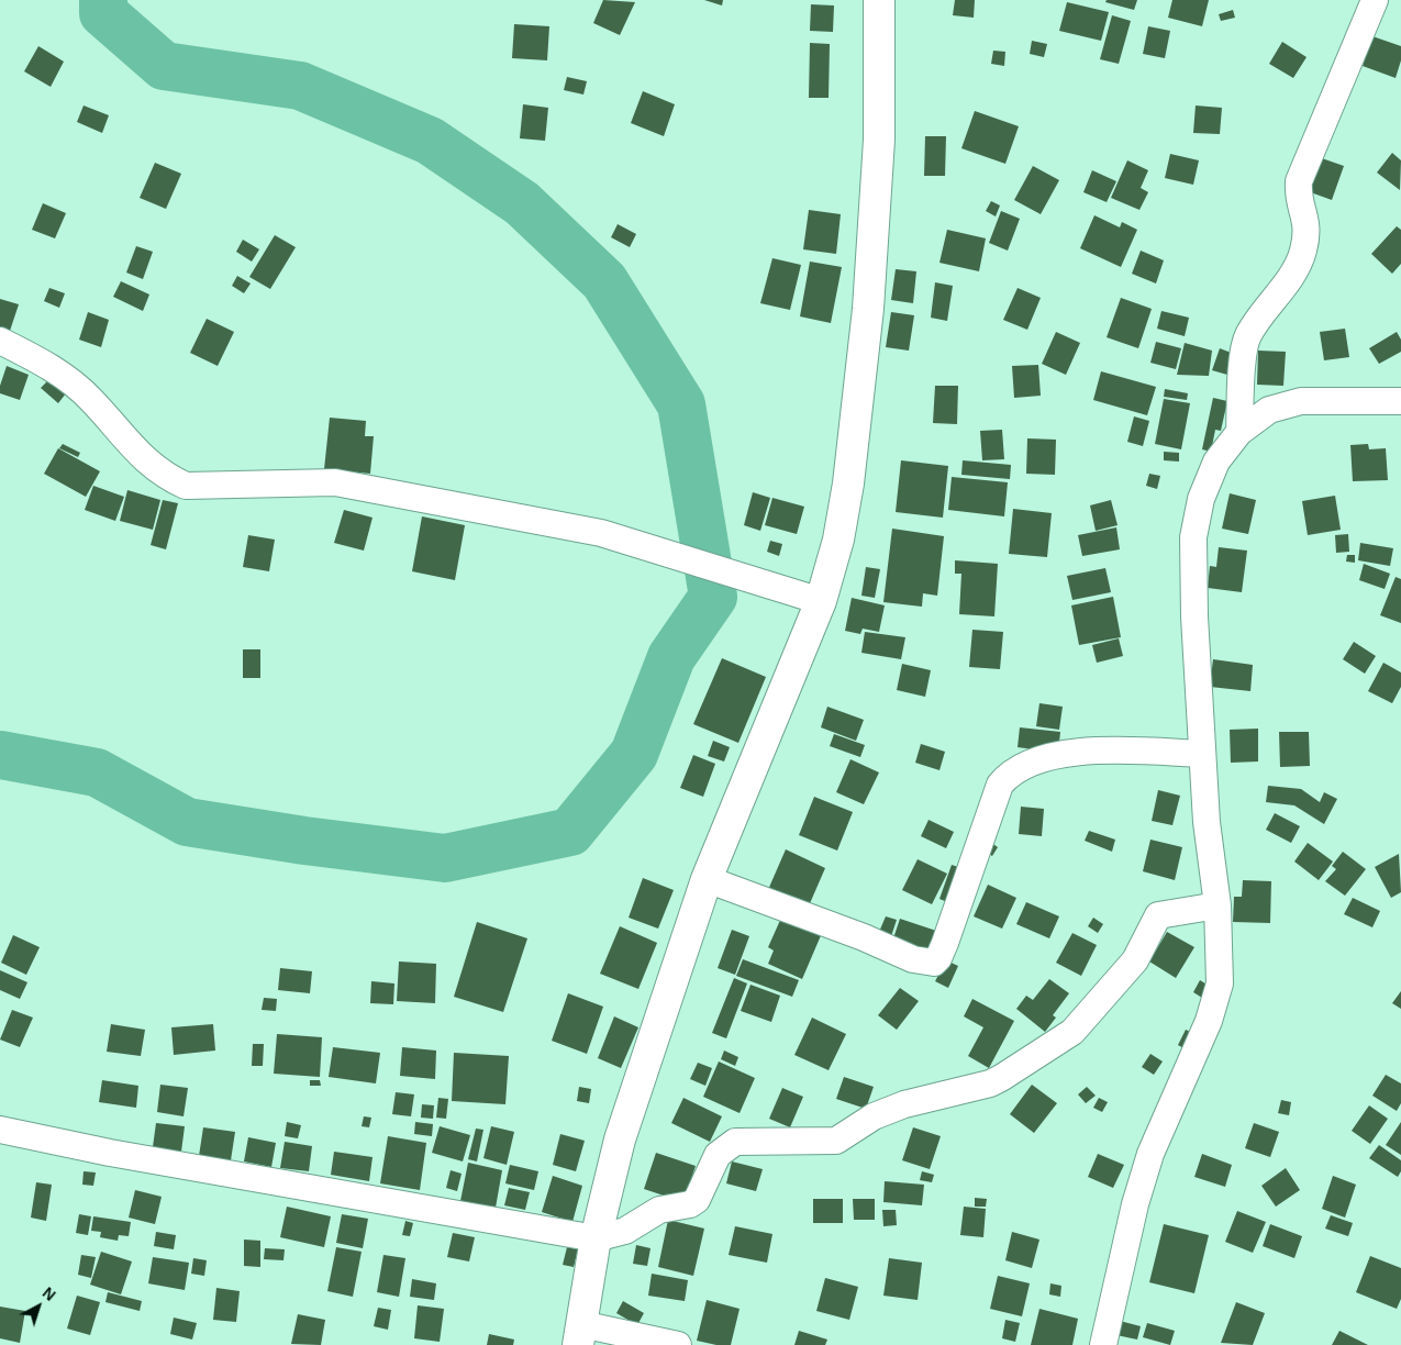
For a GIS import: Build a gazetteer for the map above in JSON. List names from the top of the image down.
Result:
{
  "north": "top right"
}
